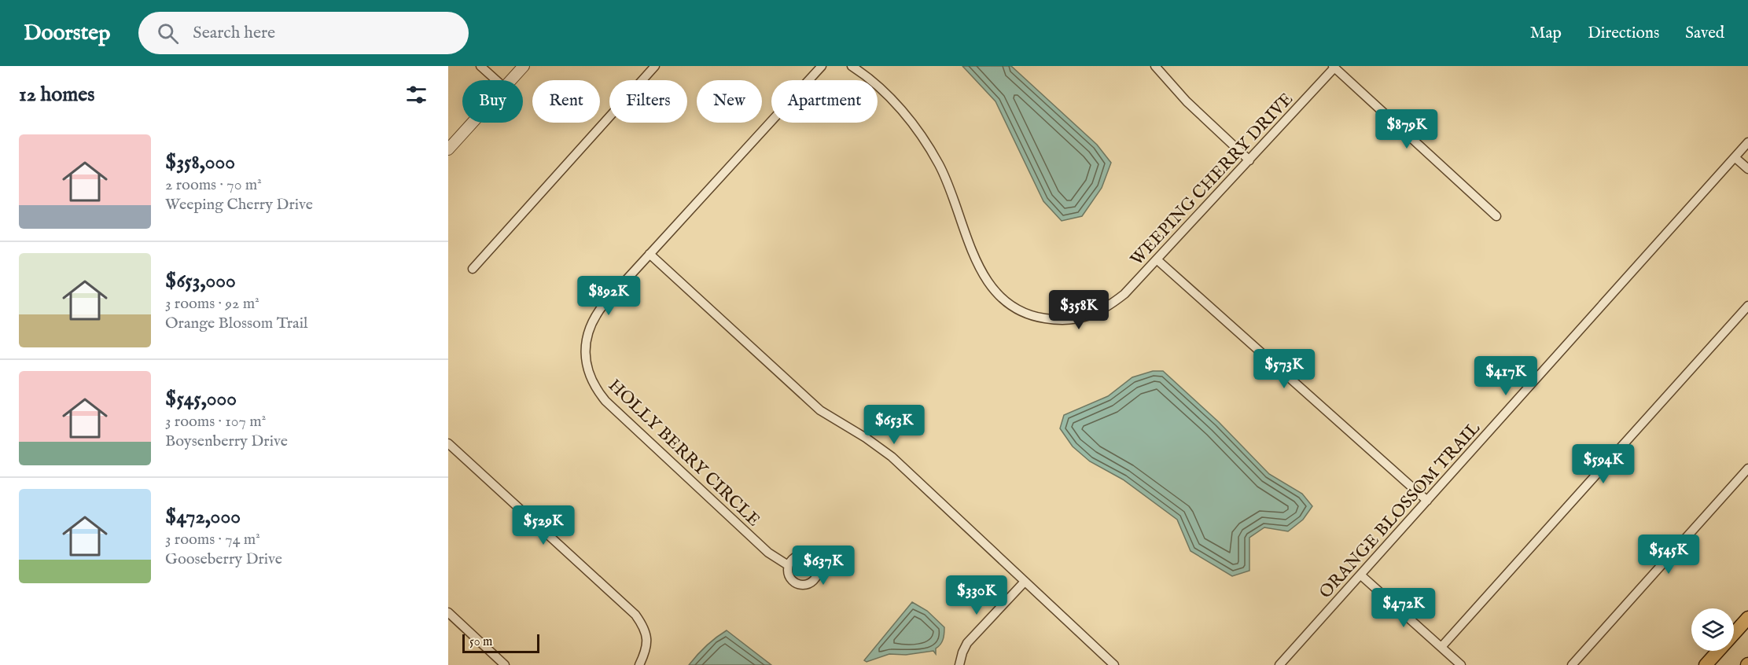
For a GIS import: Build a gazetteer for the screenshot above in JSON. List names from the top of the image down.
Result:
{
  "streets": {
    "street": ["WEEPING CHERRY DRIVE", "HOLLY BERRY CIRCLE", "ORANGE BLOSSOM TRAIL"]
  },
  "scale_bar": "50 m",
  "page": {
    "header": "Doorstep",
    "search": "Search here",
    "nav": ["Map", "Directions", "Saved"],
    "heading": "12 homes",
    "chip": [
      "Buy",
      "Rent",
      "Filters",
      "New",
      "Apartment"
    ],
    "price": [
      "$879K",
      "$892K",
      "$358K",
      "$573K",
      "$417K",
      "$653K",
      "$594K",
      "$529K",
      "$545K",
      "$637K",
      "$330K",
      "$472K"
    ],
    "list": [
      {
        "name": "$358,000",
        "note": "2 rooms · 70 m² · Weeping Cherry Drive"
      },
      {
        "name": "$653,000",
        "note": "3 rooms · 92 m² · Orange Blossom Trail"
      },
      {
        "name": "$545,000",
        "note": "3 rooms · 107 m² · Boysenberry Drive"
      },
      {
        "name": "$472,000",
        "note": "3 rooms · 74 m² · Gooseberry Drive"
      }
    ],
    "scale": "50 m"
  }
}
